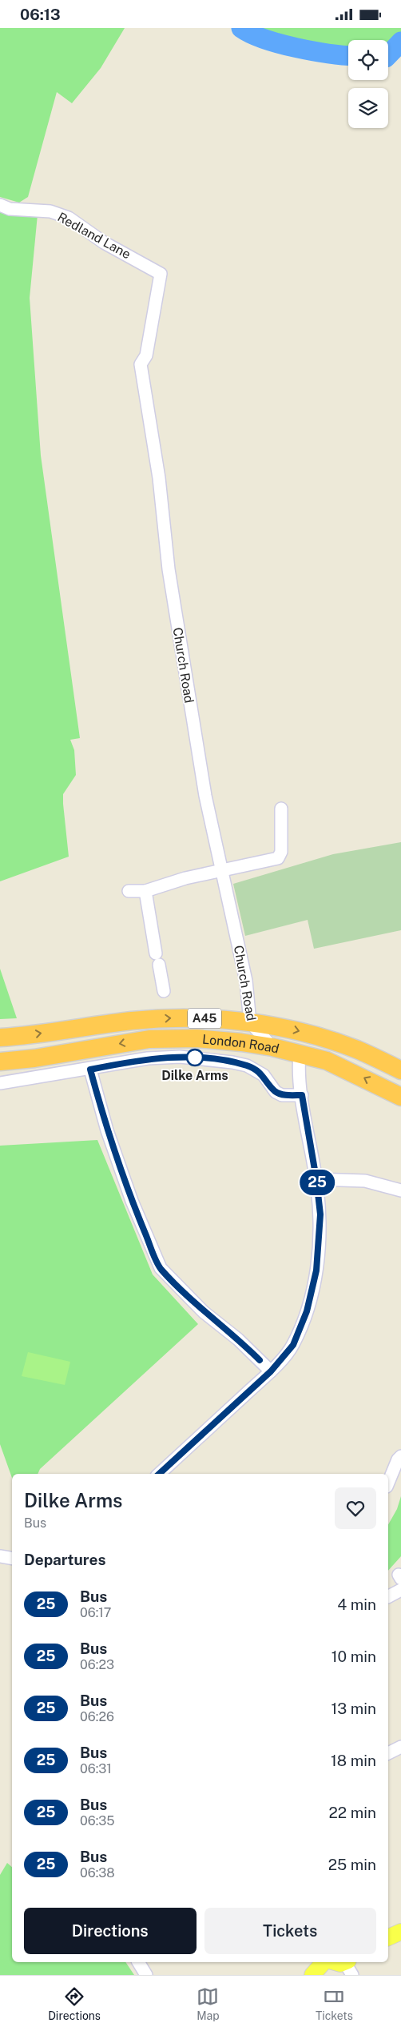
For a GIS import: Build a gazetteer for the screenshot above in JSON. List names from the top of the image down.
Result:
{
  "streets": {
    "highway": ["A45", "London Road"],
    "street": ["Redland Lane", "Church Road"]
  },
  "crossings": [
    ["Redland Lane", "Church Road"],
    ["Church Road", "London Road"]
  ],
  "places": ["Dilke Arms"],
  "lines": ["bus line 25"],
  "page": {
    "status": "06:13",
    "on_map": "25",
    "heading": [
      ["Dilke Arms", "Bus"],
      "Departures"
    ],
    "list": [
      {
        "mark": "25",
        "name": "Bus",
        "note": "06:17",
        "value": "4 min"
      },
      {
        "mark": "25",
        "name": "Bus",
        "note": "06:23",
        "value": "10 min"
      },
      {
        "mark": "25",
        "name": "Bus",
        "note": "06:26",
        "value": "13 min"
      },
      {
        "mark": "25",
        "name": "Bus",
        "note": "06:31",
        "value": "18 min"
      },
      {
        "mark": "25",
        "name": "Bus",
        "note": "06:35",
        "value": "22 min"
      },
      {
        "mark": "25",
        "name": "Bus",
        "note": "06:38",
        "value": "25 min"
      }
    ],
    "buttons": ["Directions", "Tickets"],
    "tabs": ["Directions", "Map", "Tickets"]
  }
}
